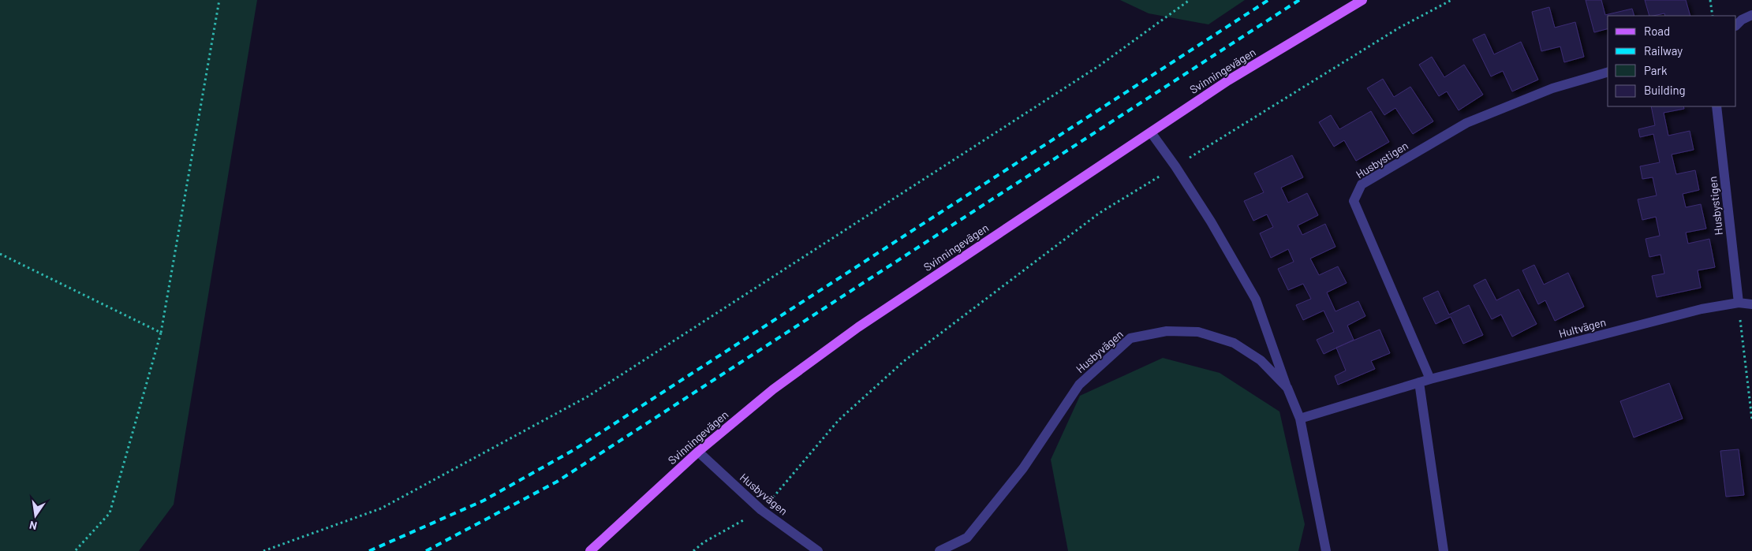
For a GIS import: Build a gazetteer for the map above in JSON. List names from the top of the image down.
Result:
{
  "streets": {
    "main road": ["Svinningevägen"],
    "street": ["Husbystigen", "Hultvägen", "Husbyvägen"]
  },
  "crossings": [
    ["Svinningevägen", "Husbyvägen"],
    ["Husbystigen", "Hultvägen"],
    ["Hultvägen", "Husbyvägen"]
  ],
  "legend": [
    "Road",
    "Railway",
    "Park",
    "Building"
  ],
  "north": "bottom"
}
